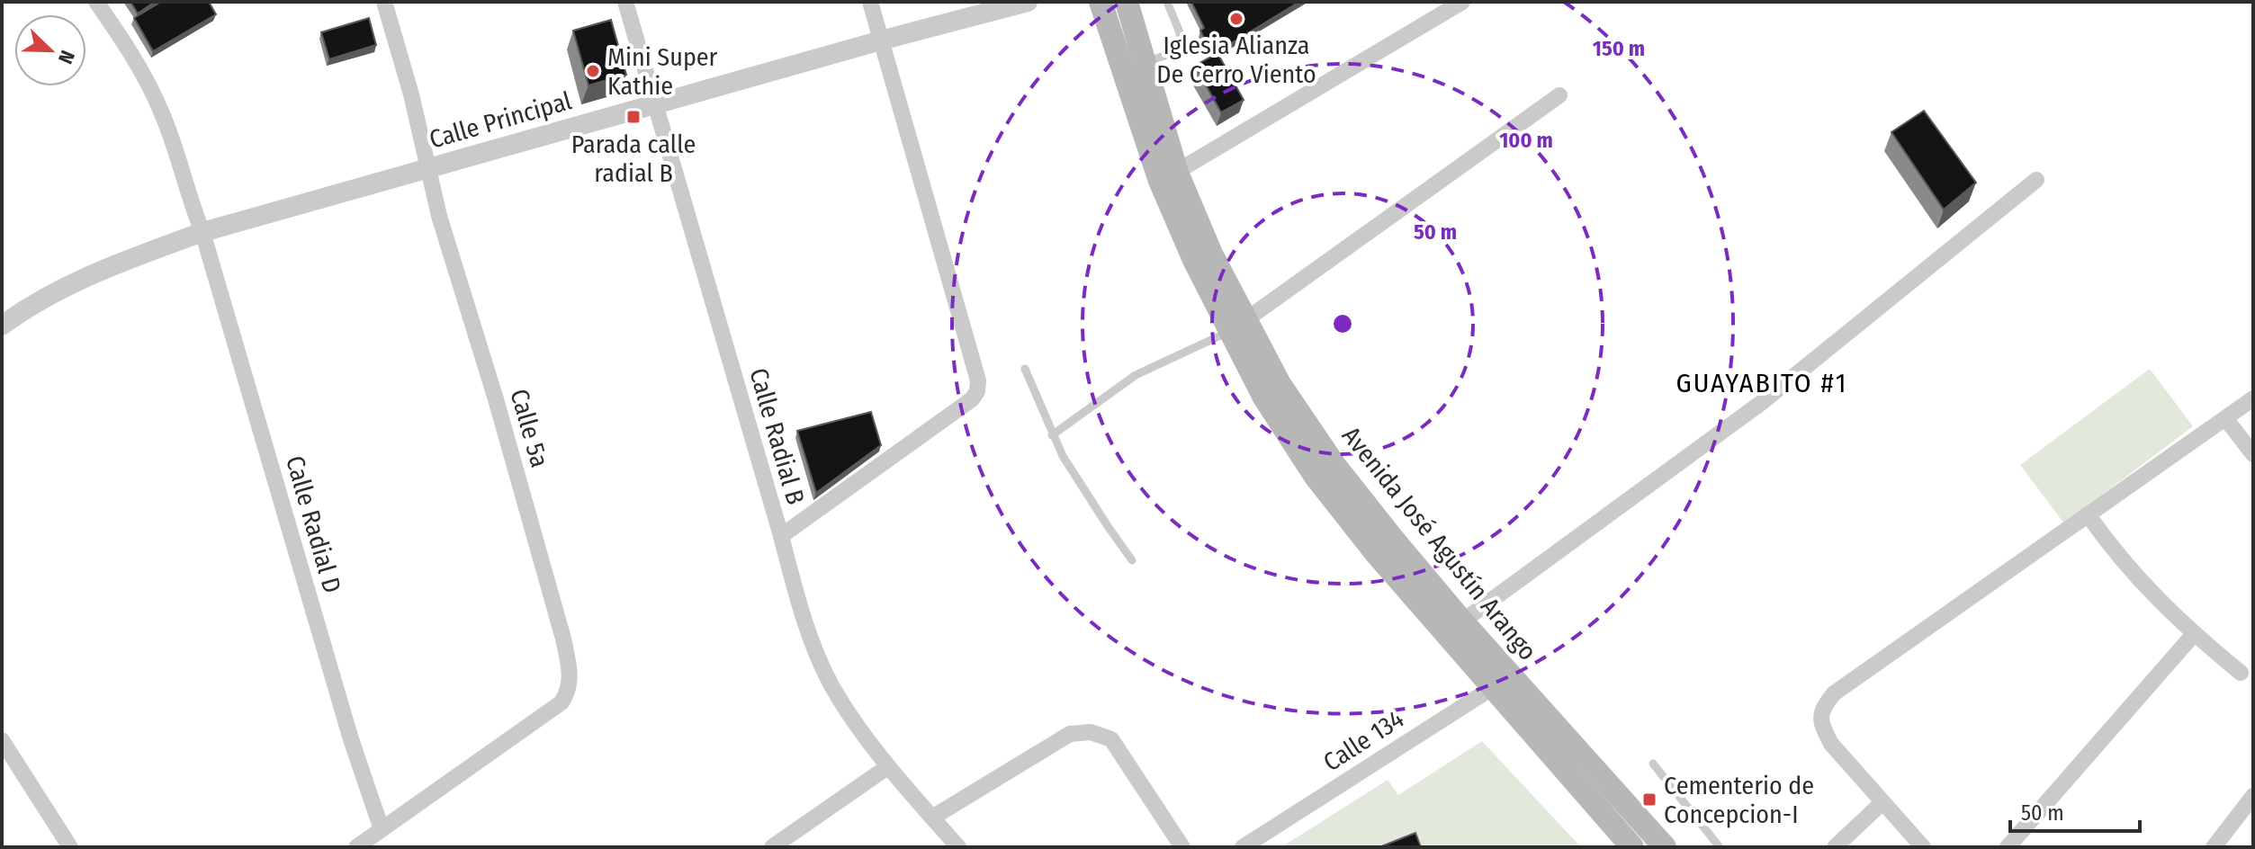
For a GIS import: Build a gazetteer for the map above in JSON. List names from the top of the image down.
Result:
{
  "streets": {
    "main road": ["Avenida José Agustín Arango"],
    "street": [
      "Calle Principal",
      "Calle 5a",
      "Calle Radial B",
      "Calle Radial D",
      "Calle 134"
    ]
  },
  "crossings": [
    ["Calle Principal", "Calle 5a"],
    ["Calle Principal", "Calle Radial B"],
    ["Calle Principal", "Calle Radial D"],
    ["Calle 5a", "Calle Radial D"],
    ["Avenida José Agustín Arango", "Calle 134"]
  ],
  "districts": ["GUAYABITO #1"],
  "places": {
    "other": ["Iglesia Alianza De Cerro Viento", "Mini Super Kathie"],
    "transit": ["Parada calle radial B", "Cementerio de Concepcion-I"]
  },
  "scale_bar": "50 m",
  "north": "bottom right",
  "rings": ["150 m", "100 m", "50 m"]
}
